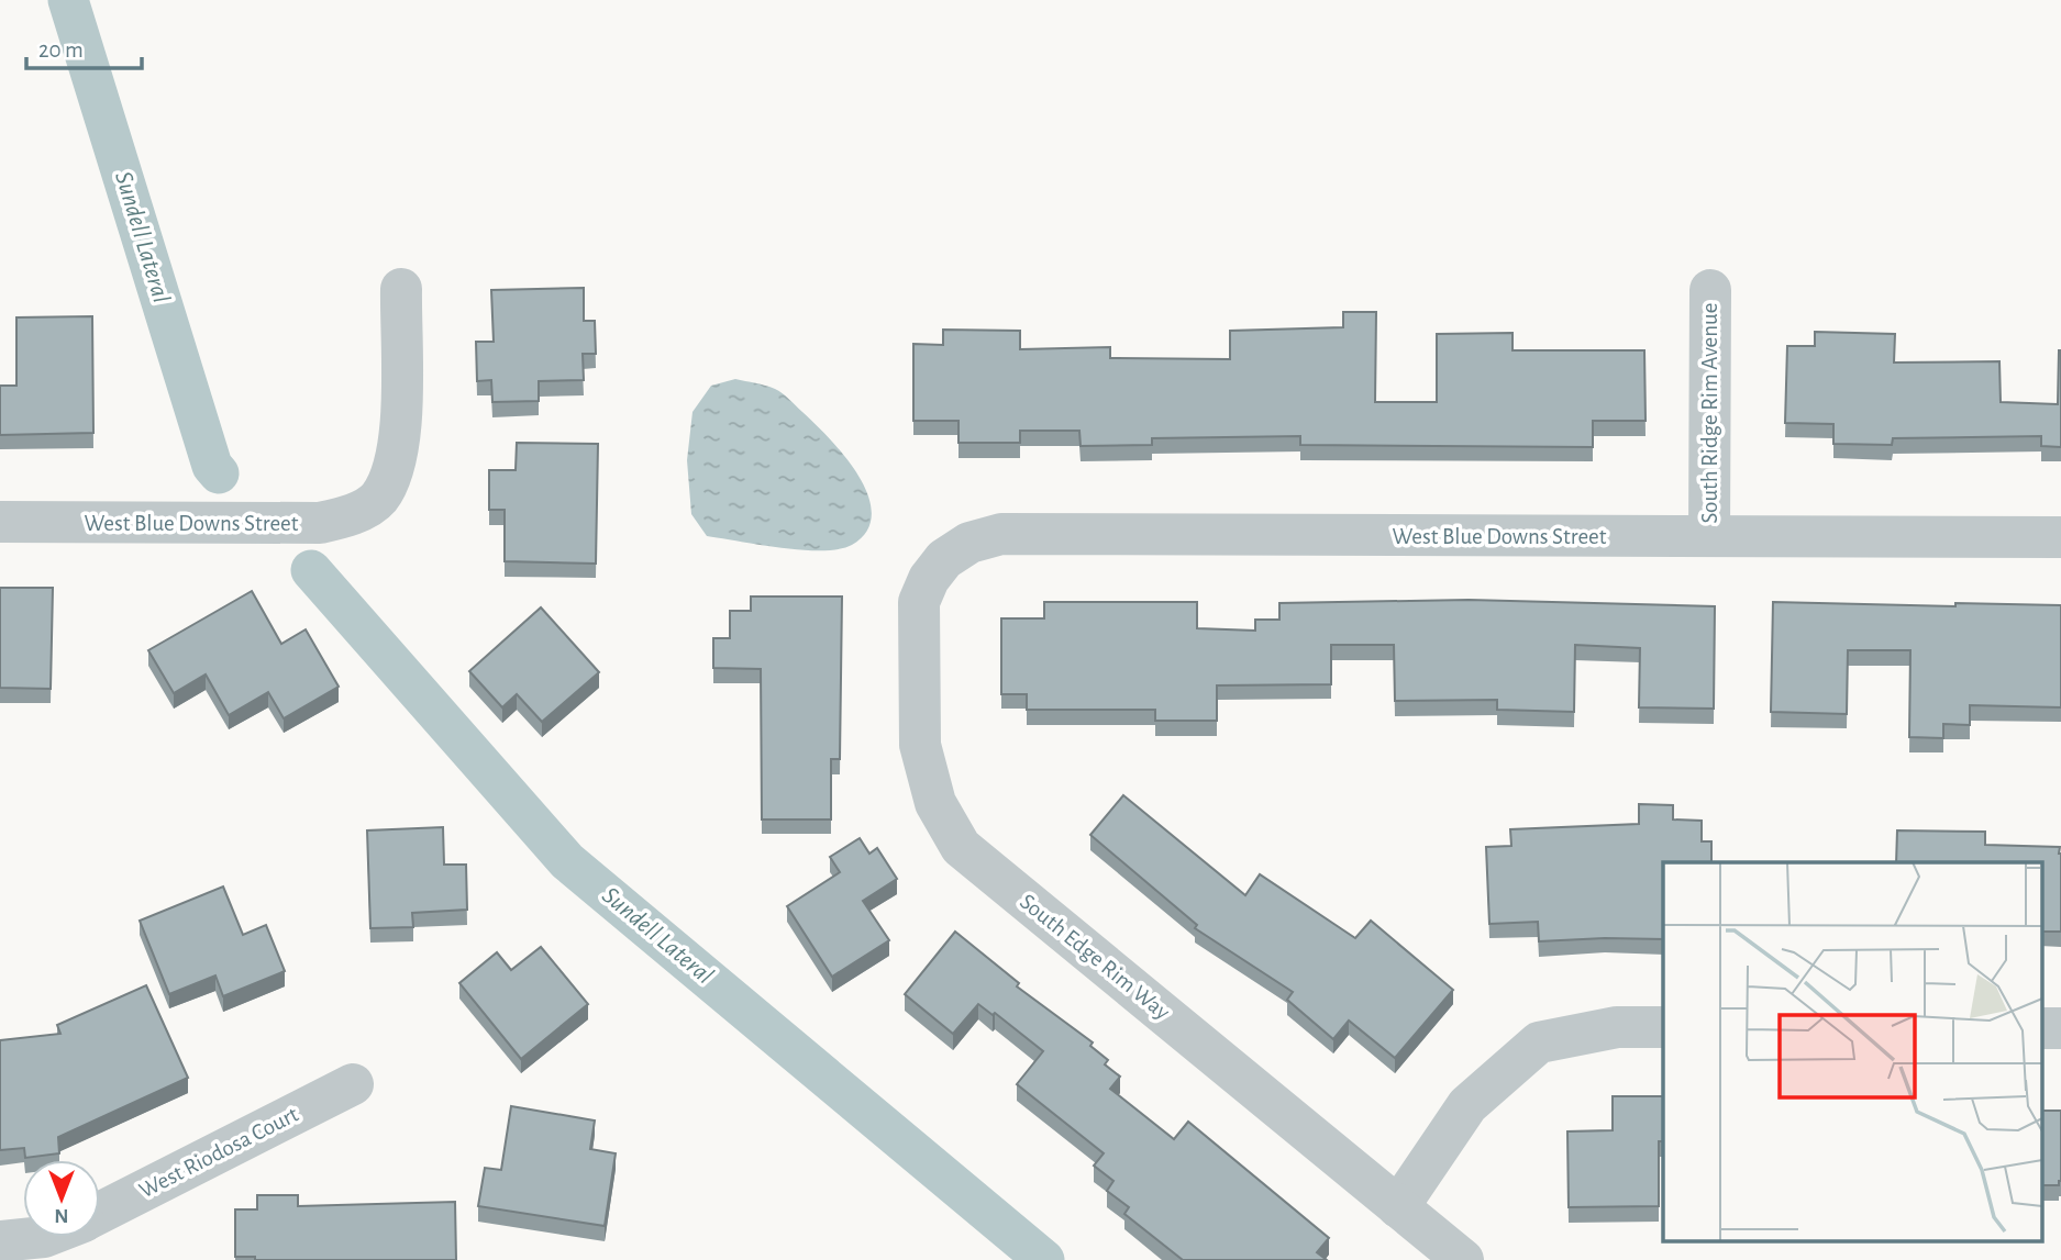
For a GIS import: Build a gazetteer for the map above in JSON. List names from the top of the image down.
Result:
{
  "streets": {
    "street": [
      "South Ridge Rim Avenue",
      "West Blue Downs Street",
      "South Edge Rim Way",
      "West Riodosa Court"
    ]
  },
  "crossings": [
    ["South Ridge Rim Avenue", "West Blue Downs Street"],
    ["West Blue Downs Street", "South Edge Rim Way"]
  ],
  "water": ["Sundell Lateral"],
  "scale_bar": "20 m",
  "north": "bottom"
}
